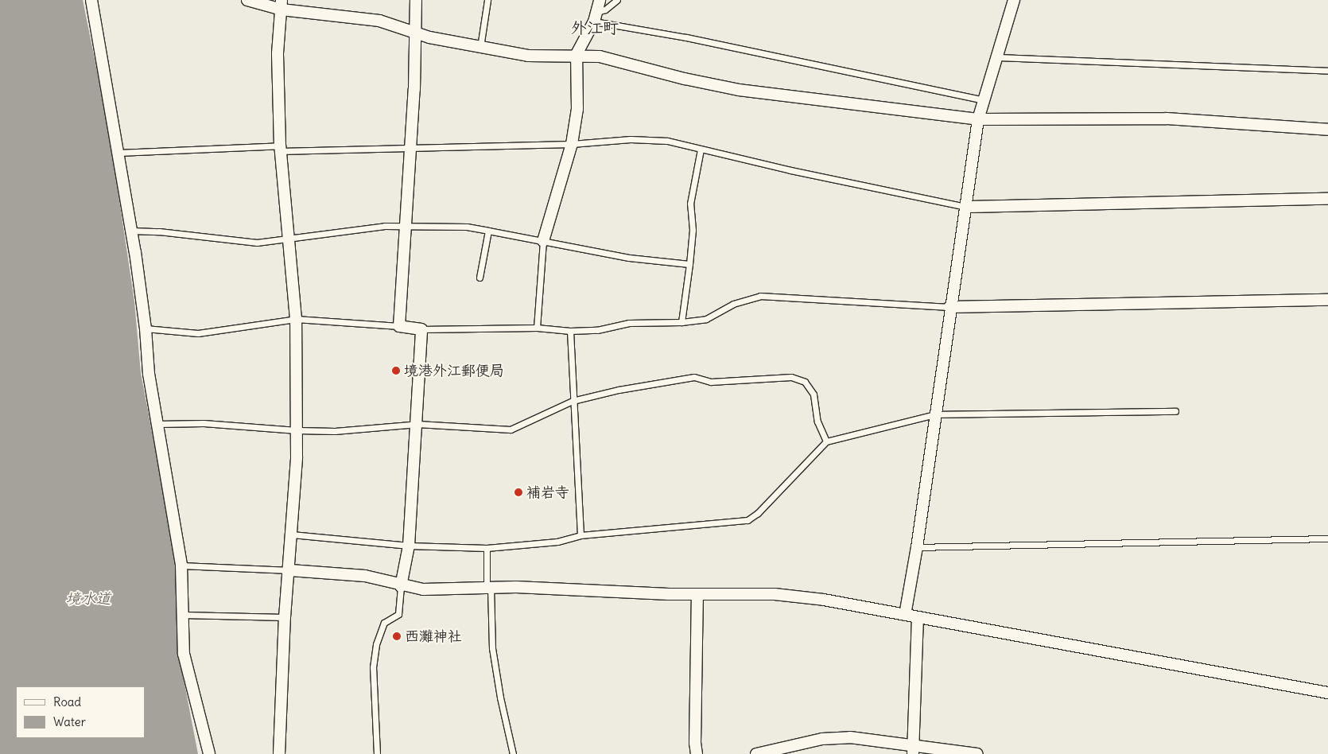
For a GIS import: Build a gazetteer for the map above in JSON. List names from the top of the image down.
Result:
{
  "districts": ["外江町"],
  "water": ["境水道"],
  "places": ["境港外江郵便局", "補岩寺", "西灘神社"],
  "legend": ["Road", "Water"]
}
